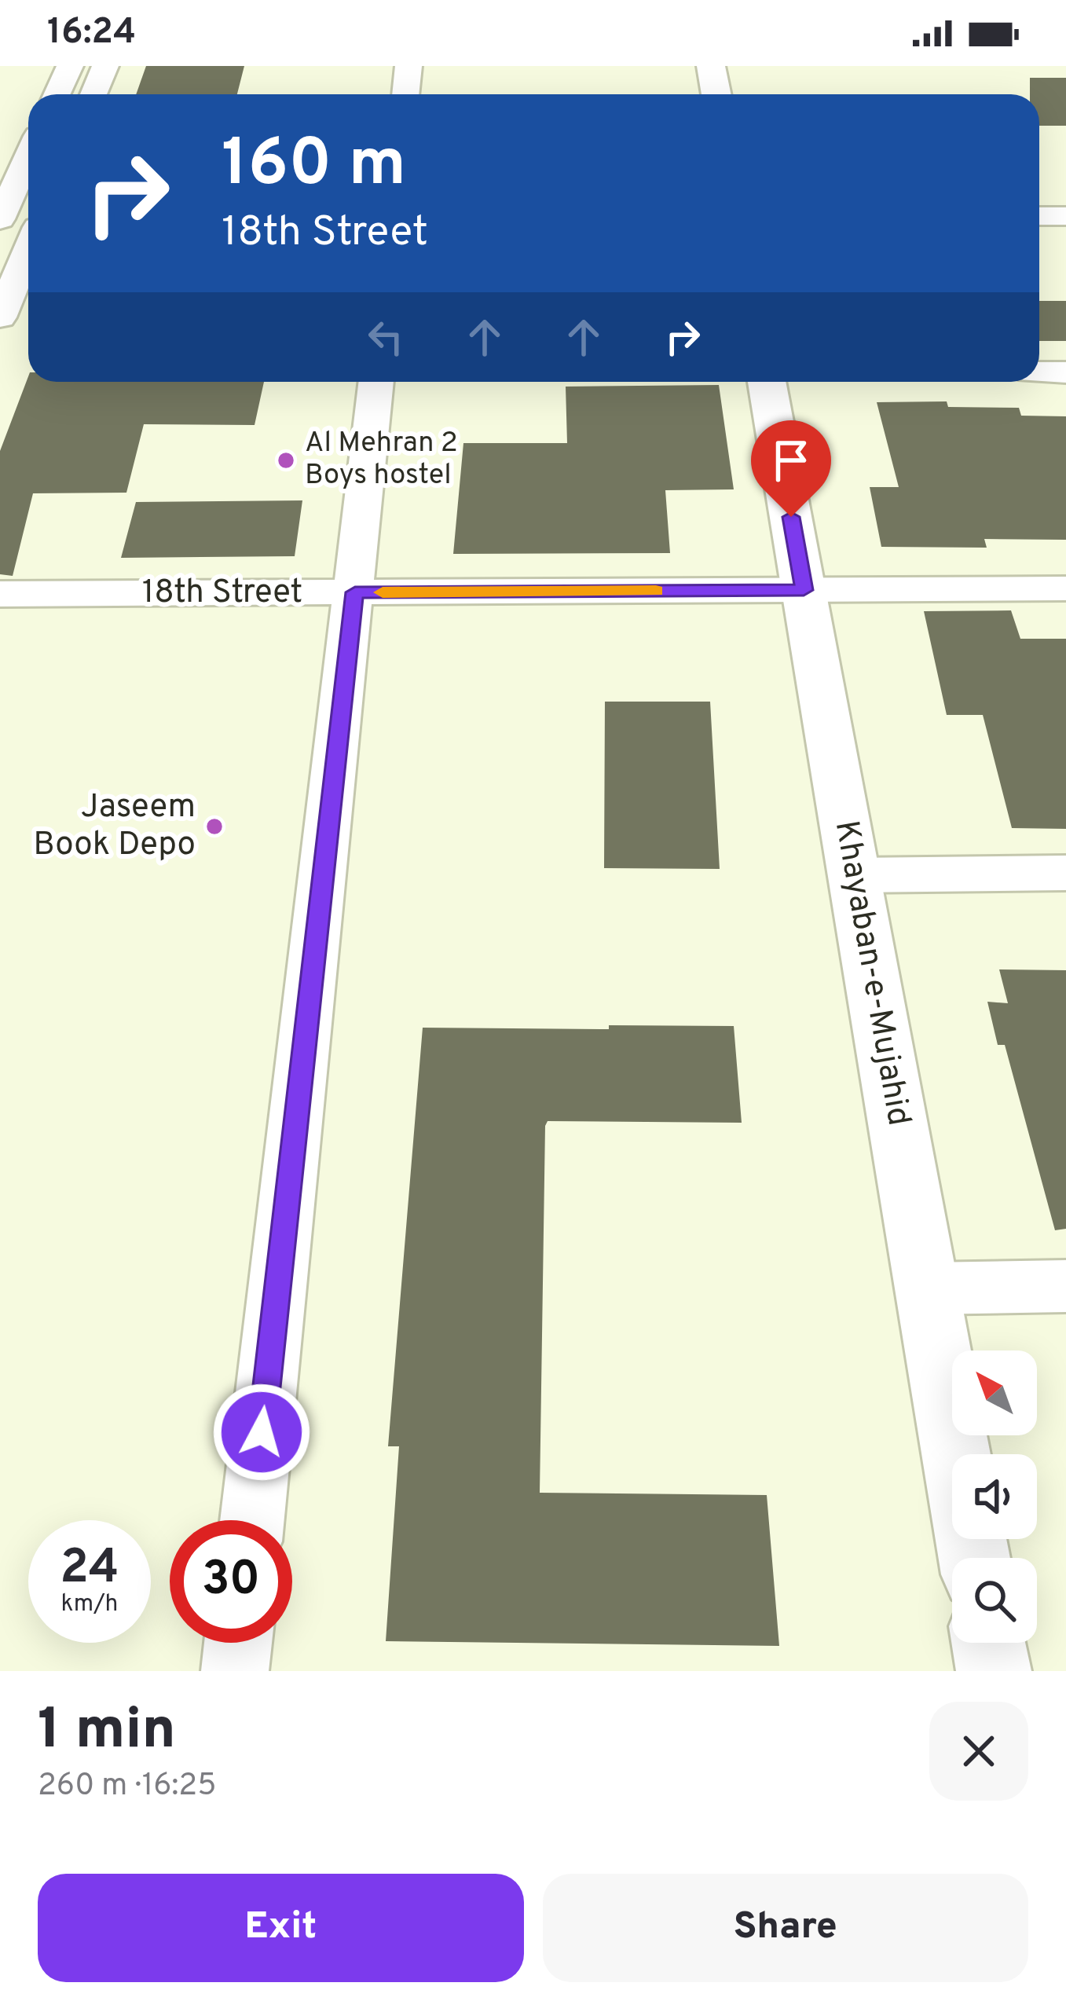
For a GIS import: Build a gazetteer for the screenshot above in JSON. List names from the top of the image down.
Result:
{
  "streets": {
    "main road": ["Khayaban-e-Mujahid"],
    "street": ["18th Street"]
  },
  "crossings": [
    ["18th Street", "Khayaban-e-Mujahid"]
  ],
  "places": ["Al Mehran 2 Boys hostel", "Jaseem Book Depo"],
  "north": "top left",
  "page": {
    "status": "16:24",
    "turn": ["160 m", "18th Street"],
    "speed": "24 km/h",
    "limit": "30",
    "heading": ["1 min", "260 m · 16:25"],
    "buttons": ["Exit", "Share"]
  }
}
